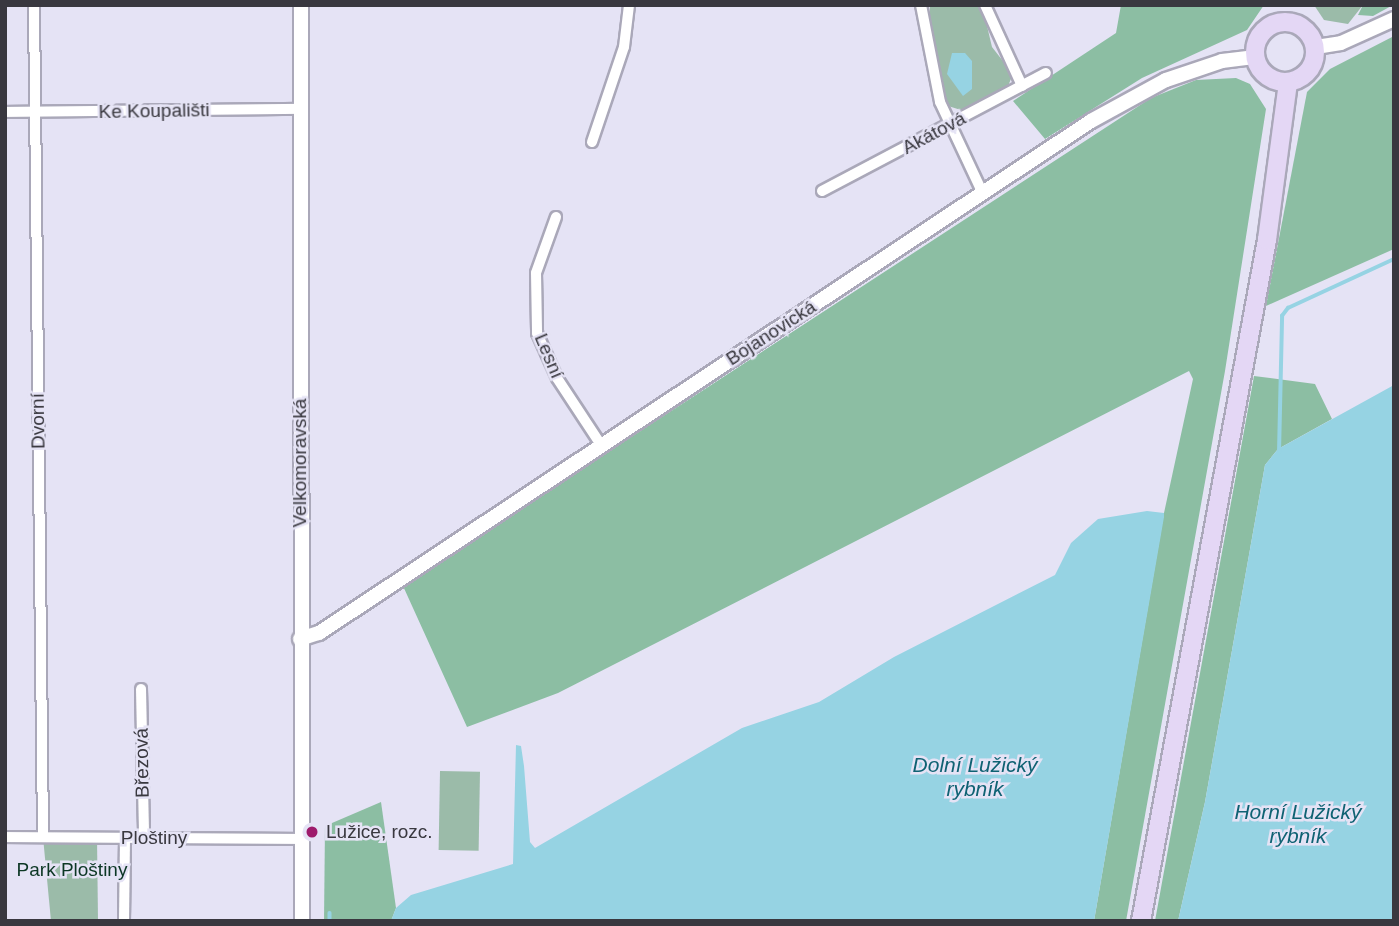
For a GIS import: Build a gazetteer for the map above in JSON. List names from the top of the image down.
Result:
{
  "streets": {
    "street": [
      "Ke Koupališti",
      "Akátová",
      "Bojanovická",
      "Lesní",
      "Dvorní",
      "Velkomoravská",
      "Březová",
      "Ploštiny"
    ]
  },
  "crossings": [
    ["Ke Koupališti", "Dvorní"],
    ["Ke Koupališti", "Velkomoravská"],
    ["Bojanovická", "Lesní"],
    ["Bojanovická", "Velkomoravská"],
    ["Dvorní", "Ploštiny"],
    ["Velkomoravská", "Ploštiny"],
    ["Březová", "Ploštiny"]
  ],
  "water": ["Dolní Lužický rybník", "Horní Lužický rybník"],
  "parks": ["Park Ploštiny"],
  "places": ["Lužice, rozc."]
}
